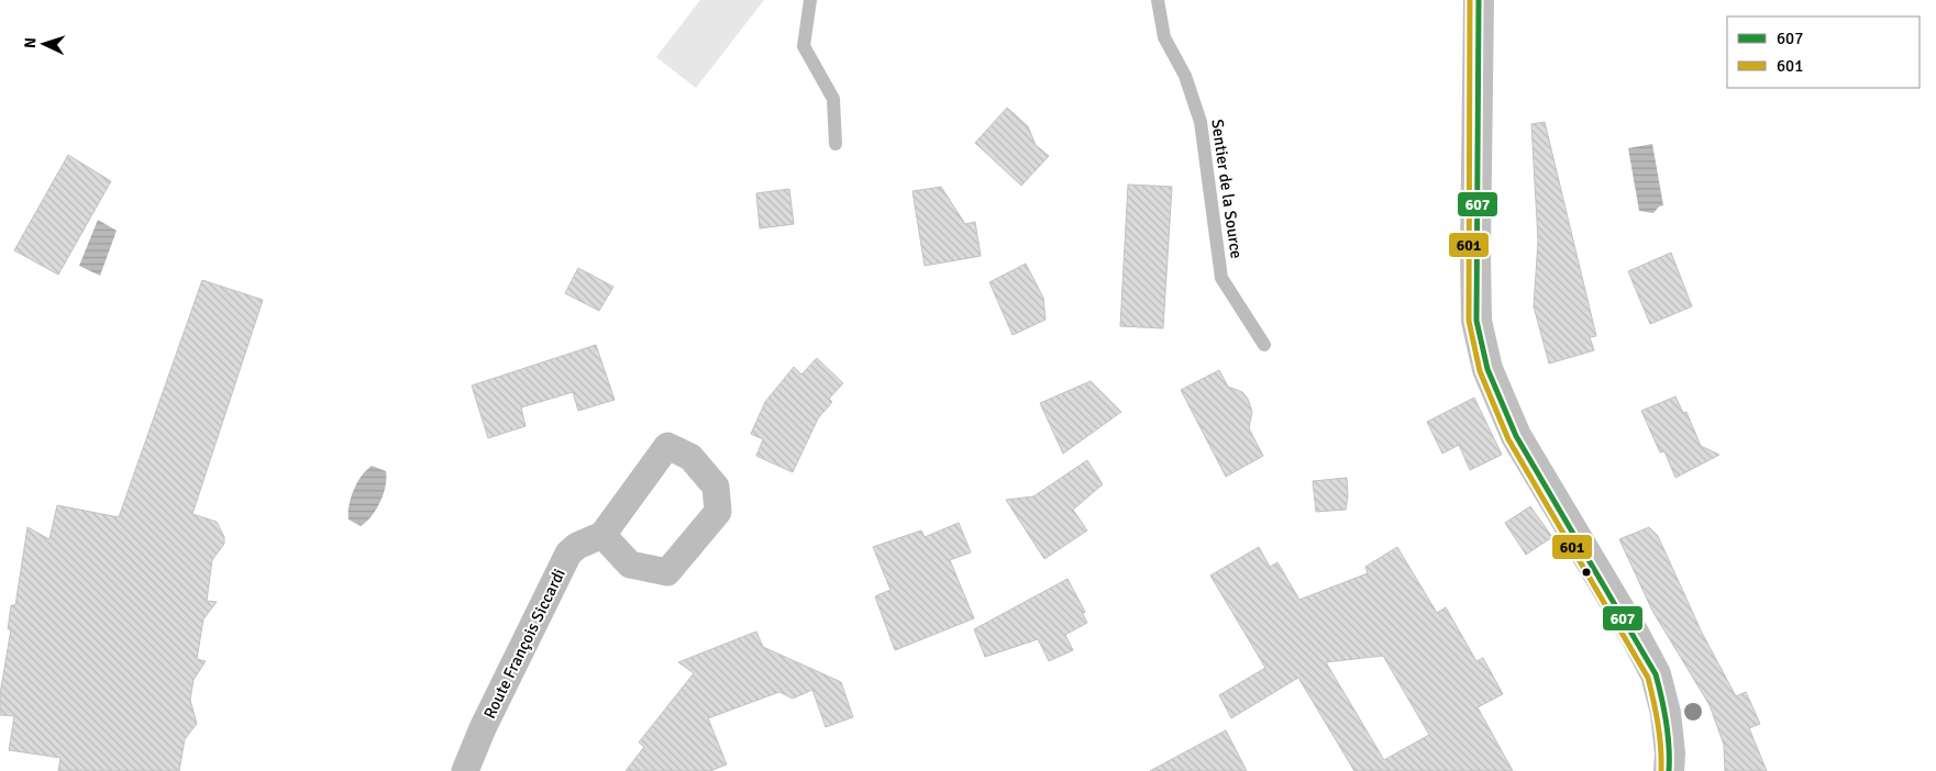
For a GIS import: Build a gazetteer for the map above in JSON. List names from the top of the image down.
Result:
{
  "streets": {
    "street": ["Route François Siccardi"],
    "lane": ["Sentier de la Source"]
  },
  "lines": ["transit line 607", "transit line 601"],
  "legend": ["607", "601"],
  "north": "left"
}
